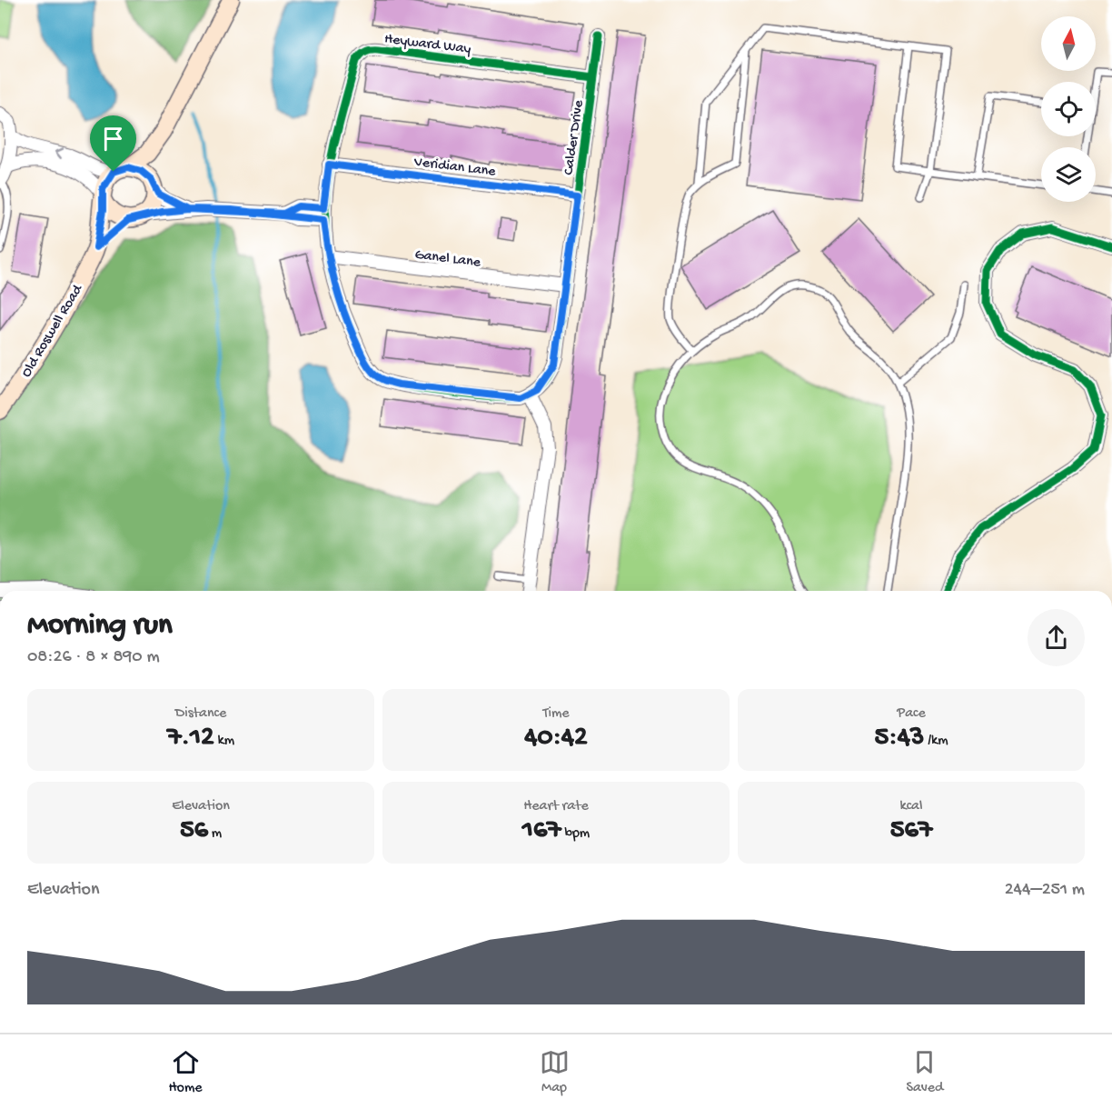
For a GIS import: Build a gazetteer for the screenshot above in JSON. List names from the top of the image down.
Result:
{
  "streets": {
    "street": [
      "Heyward Way",
      "Calder Drive",
      "Veridian Lane",
      "Ganel Lane",
      "Old Roswell Road"
    ]
  },
  "crossings": [
    ["Heyward Way", "Calder Drive"],
    ["Heyward Way", "Veridian Lane"],
    ["Heyward Way", "Ganel Lane"],
    ["Calder Drive", "Veridian Lane"],
    ["Calder Drive", "Ganel Lane"]
  ],
  "north": "top",
  "page": {
    "heading": ["Morning run", "08:26 · 8 × 890 m"],
    "stats": [
      ["Distance", "7.12 km"],
      ["Time", "40:42"],
      ["Pace", "5:43 /km"],
      ["Elevation", "56 m"],
      ["Heart rate", "167 bpm"],
      ["kcal", "567"]
    ],
    "chart": ["Elevation", "244–251 m"],
    "tabs": ["Home", "Map", "Saved"]
  }
}
